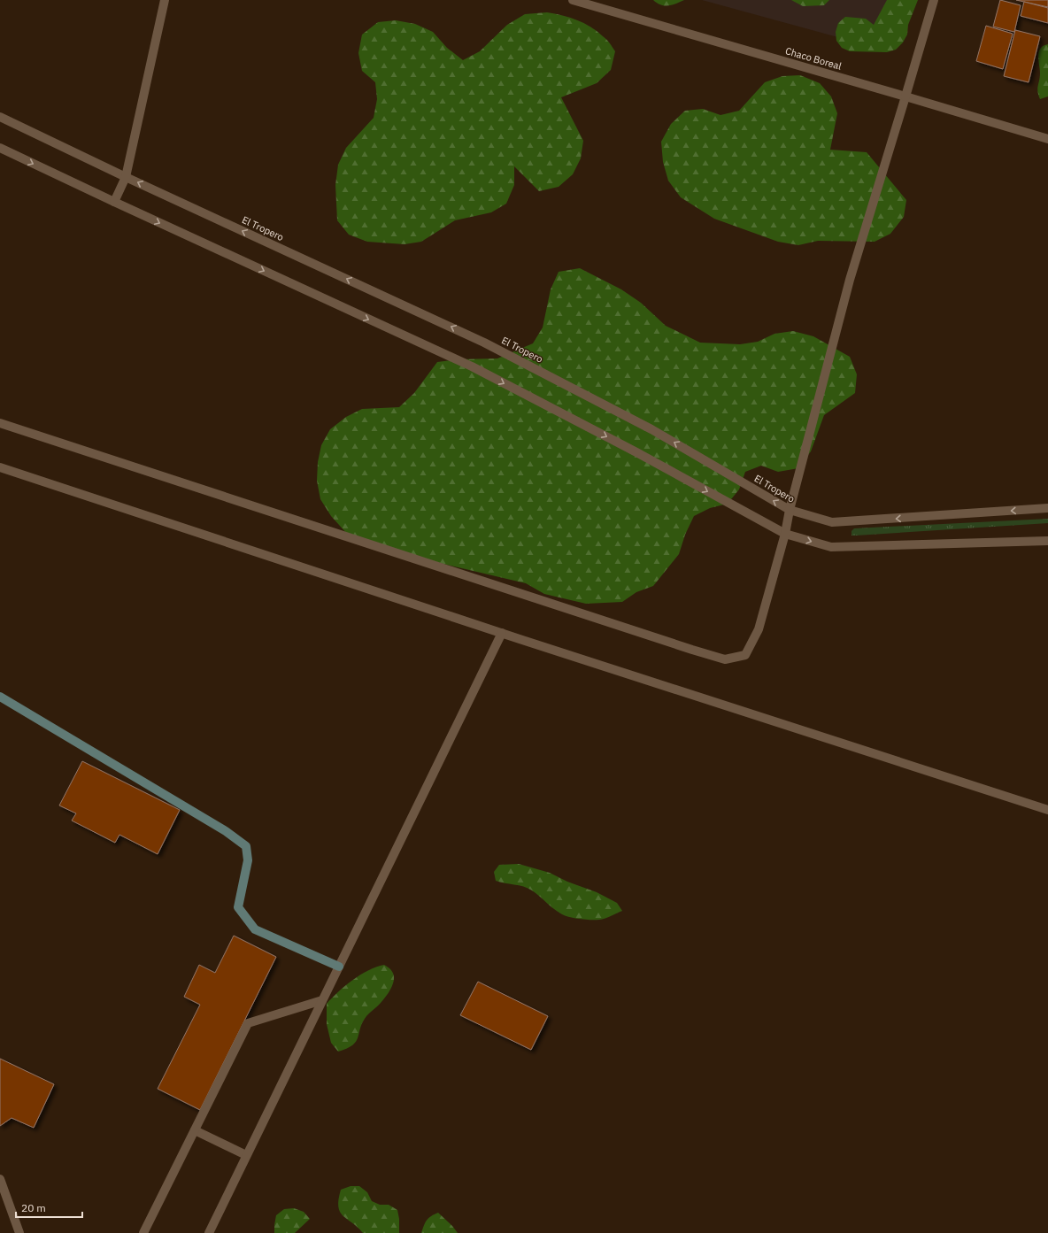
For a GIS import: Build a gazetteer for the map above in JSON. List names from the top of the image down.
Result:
{
  "streets": {
    "street": ["Chaco Boreal", "El Tropero"]
  },
  "scale_bar": "20 m"
}
